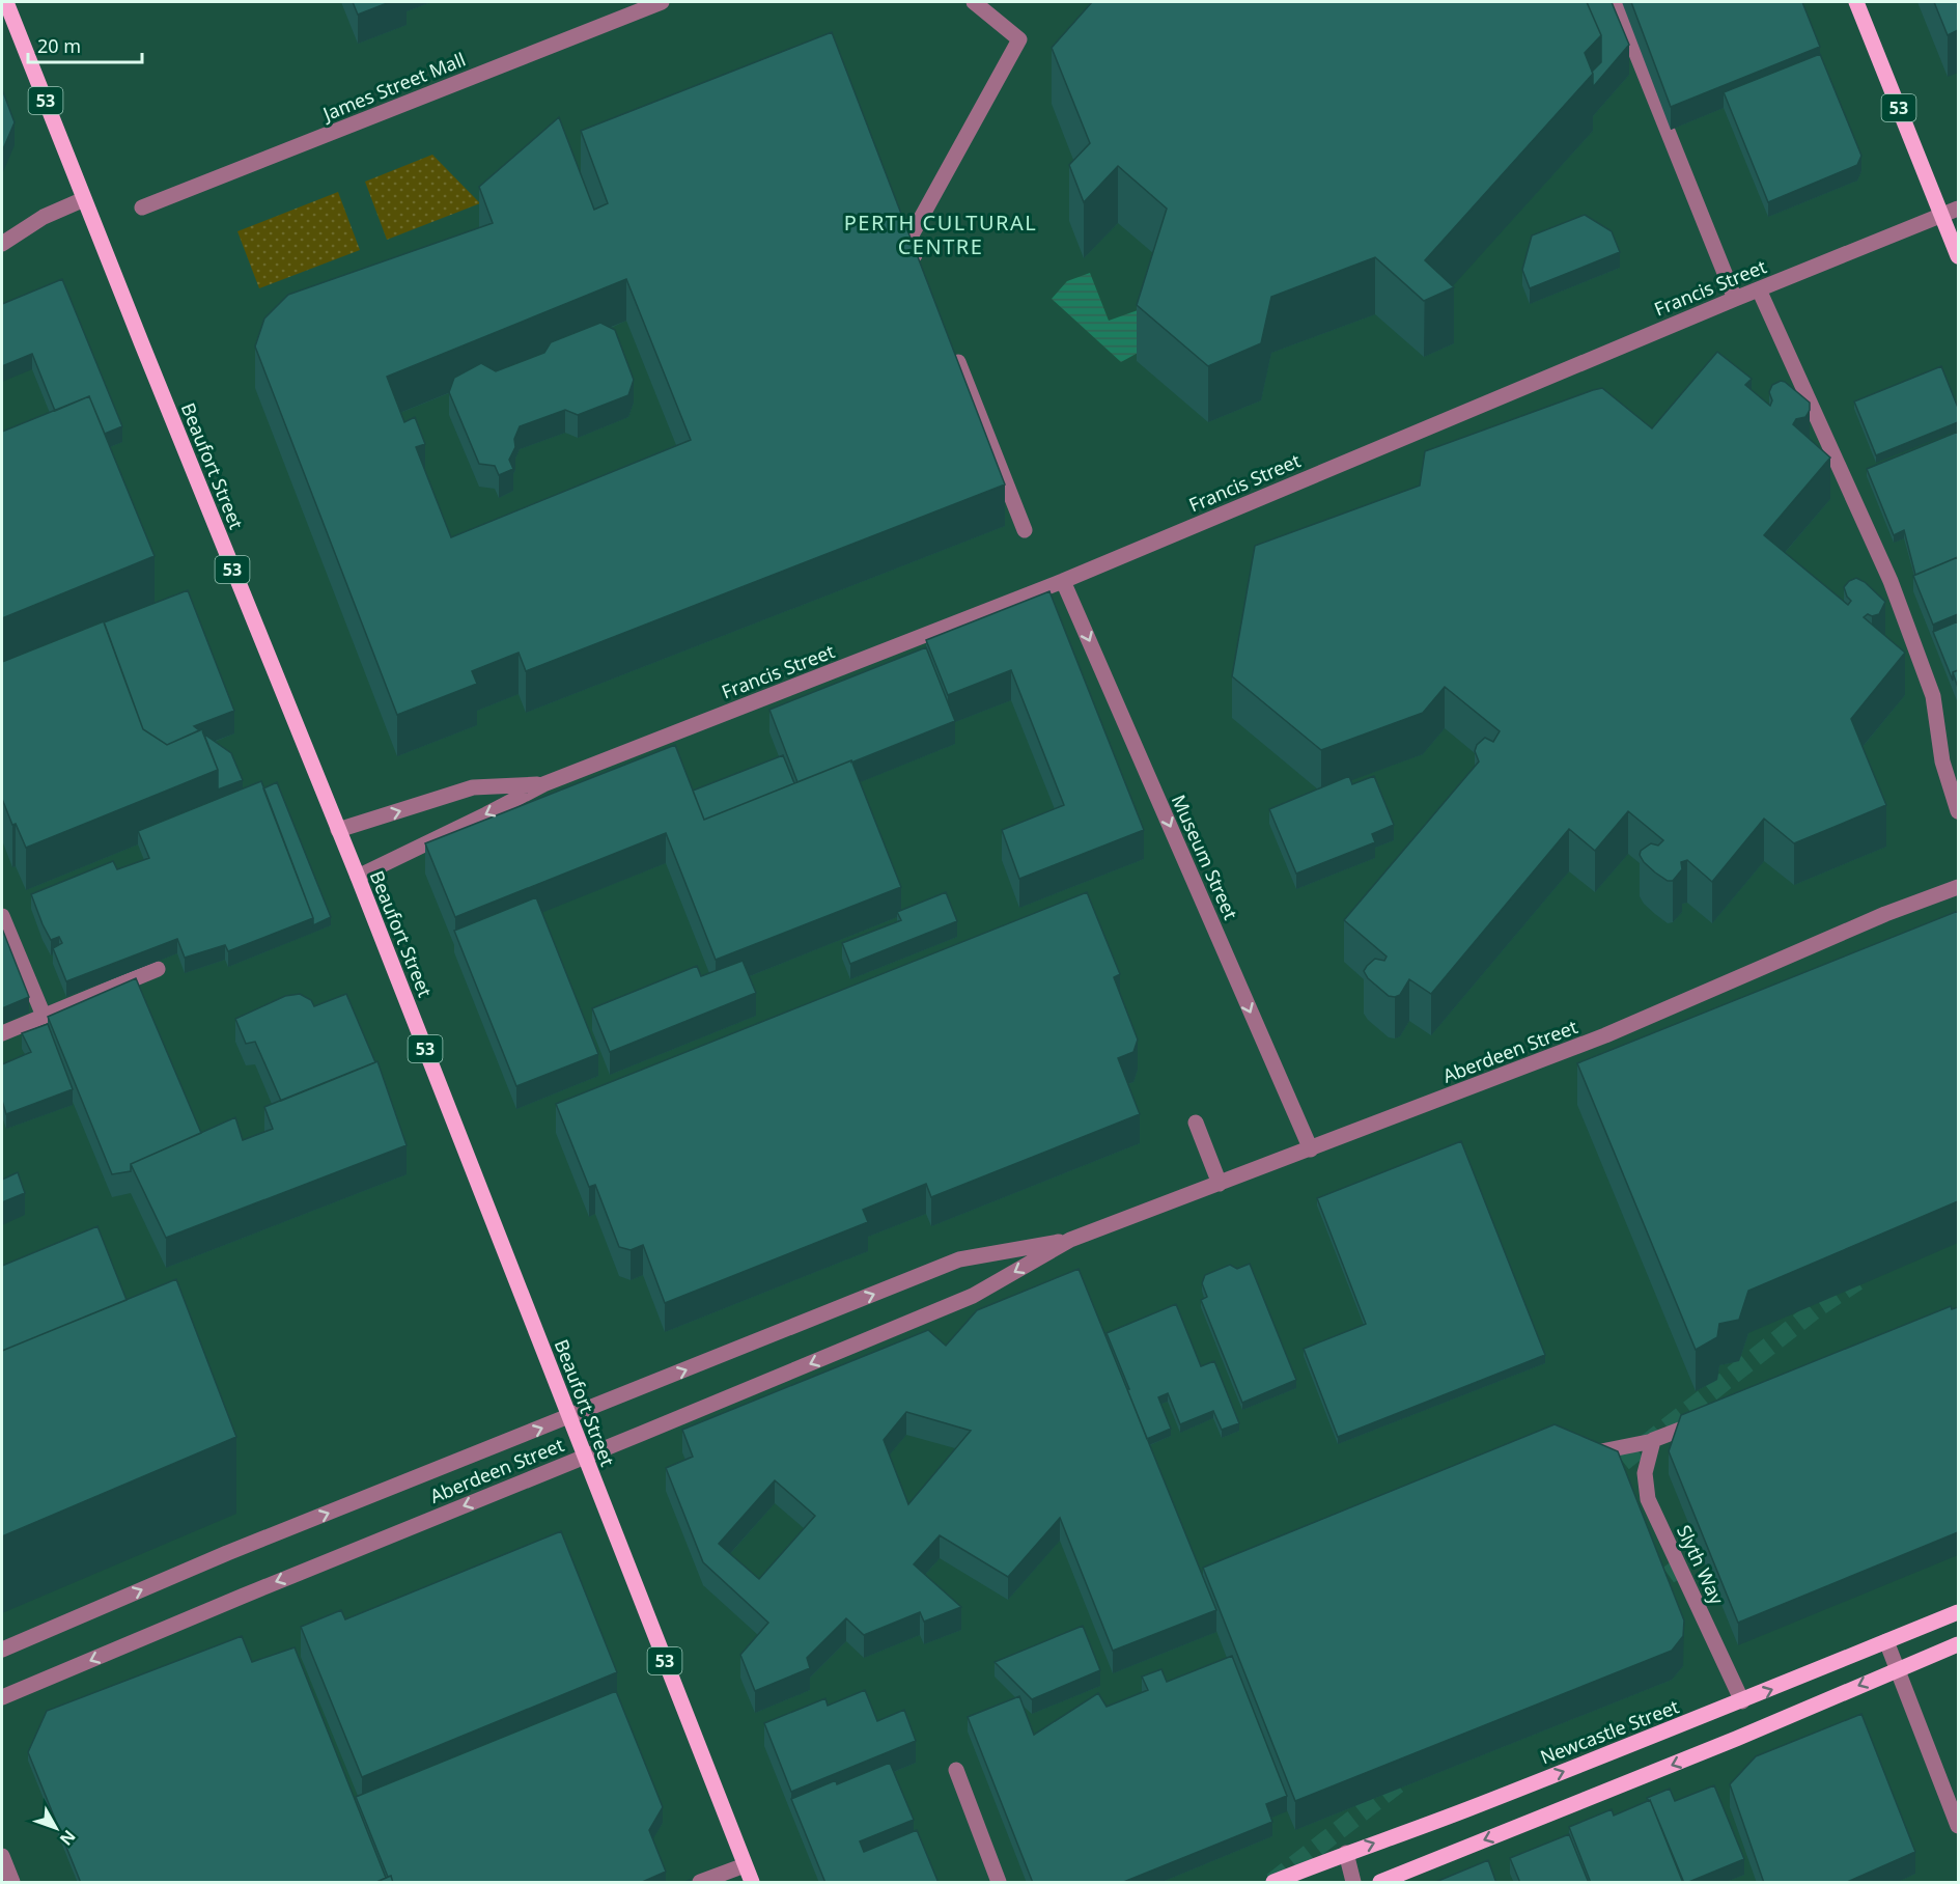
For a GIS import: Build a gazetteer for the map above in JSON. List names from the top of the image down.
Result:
{
  "streets": {
    "main road": ["53", "Beaufort Street", "Newcastle Street"],
    "street": [
      "James Street Mall",
      "Francis Street",
      "Museum Street",
      "Aberdeen Street",
      "Slyth Way"
    ]
  },
  "crossings": [
    ["53", "Francis Street"],
    ["Francis Street", "Beaufort Street"],
    ["Francis Street", "Museum Street"],
    ["Beaufort Street", "Aberdeen Street"],
    ["Museum Street", "Aberdeen Street"],
    ["Slyth Way", "Newcastle Street"]
  ],
  "one_way": ["Museum Street"],
  "districts": ["PERTH CULTURAL CENTRE"],
  "scale_bar": "20 m",
  "north": "bottom right"
}
